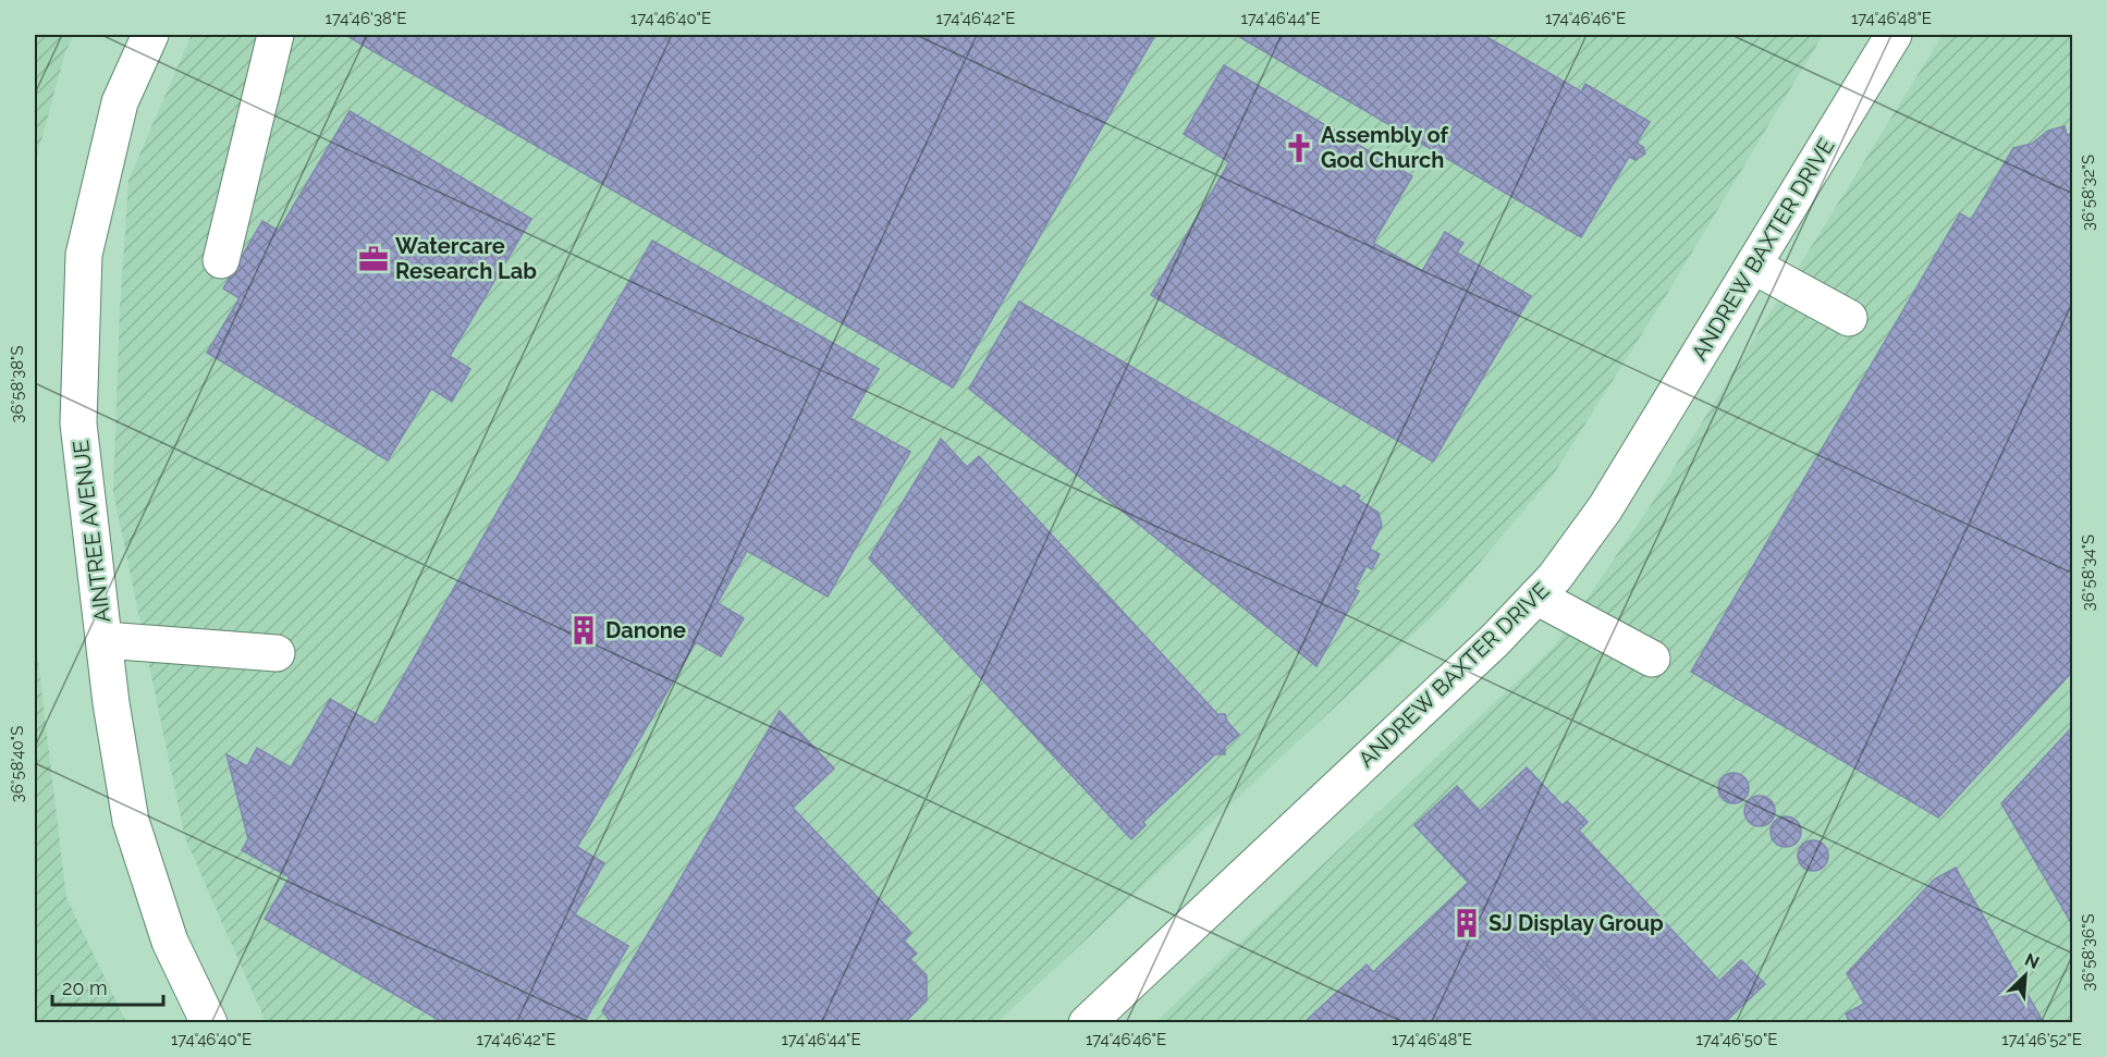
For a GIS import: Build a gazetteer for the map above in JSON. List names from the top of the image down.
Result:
{
  "streets": {
    "street": ["ANDREW BAXTER DRIVE", "AINTREE AVENUE"]
  },
  "places": {
    "church": ["Assembly of God Church"],
    "office": ["Watercare Research Lab"],
    "building": ["Danone", "SJ Display Group"]
  },
  "scale_bar": "20 m",
  "north": "top right",
  "coordinates": [
    "174°46'38\"E",
    "174°46'40\"E",
    "174°46'42\"E",
    "174°46'44\"E",
    "174°46'46\"E",
    "174°46'48\"E",
    "36°58'32\"S",
    "36°58'38\"S",
    "36°58'34\"S",
    "36°58'40\"S",
    "36°58'36\"S",
    "174°46'50\"E",
    "174°46'52\"E"
  ]
}
